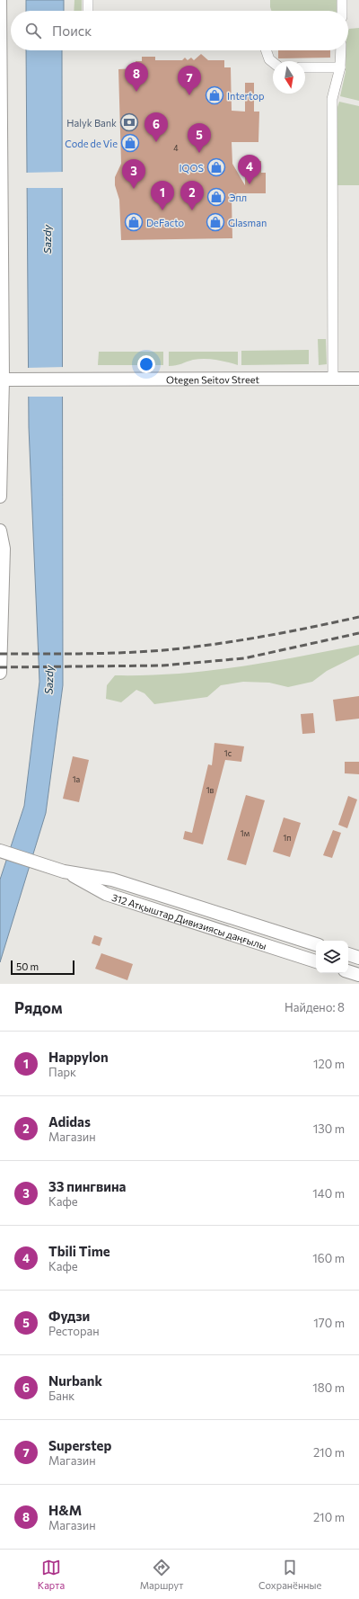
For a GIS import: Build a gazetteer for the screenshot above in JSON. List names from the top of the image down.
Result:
{
  "streets": {
    "main road": ["Otegen Seitov Street", "312 Атқыштар Дивизиясы даңғылы"]
  },
  "water": ["Sazdy"],
  "places": {
    "shop": [
      "Intertop",
      "Code de Vie",
      "IQOS",
      "Эпл",
      "DeFacto",
      "Glasman"
    ],
    "bank": ["Halyk Bank"]
  },
  "house_numbers": [
    "4",
    "1с",
    "1а",
    "1в",
    "1м",
    "1п"
  ],
  "scale_bar": "50 m",
  "north": "bottom",
  "page": {
    "search": "Поиск",
    "pins": [
      "8",
      "7",
      "6",
      "5",
      "4",
      "3",
      "1",
      "2"
    ],
    "scale": "50 m",
    "heading": ["Рядом", "Найдено: 8"],
    "list": [
      {
        "mark": "1",
        "name": "Happylon",
        "note": "Парк",
        "value": "120 m"
      },
      {
        "mark": "2",
        "name": "Adidas",
        "note": "Магазин",
        "value": "130 m"
      },
      {
        "mark": "3",
        "name": "33 пингвина",
        "note": "Кафе",
        "value": "140 m"
      },
      {
        "mark": "4",
        "name": "Tbili Time",
        "note": "Кафе",
        "value": "160 m"
      },
      {
        "mark": "5",
        "name": "Фудзи",
        "note": "Ресторан",
        "value": "170 m"
      },
      {
        "mark": "6",
        "name": "Nurbank",
        "note": "Банк",
        "value": "180 m"
      },
      {
        "mark": "7",
        "name": "Superstep",
        "note": "Магазин",
        "value": "210 m"
      },
      {
        "mark": "8",
        "name": "H&M",
        "note": "Магазин",
        "value": "210 m"
      }
    ],
    "nav": ["Карта", "Маршрут", "Сохранённые"]
  }
}
